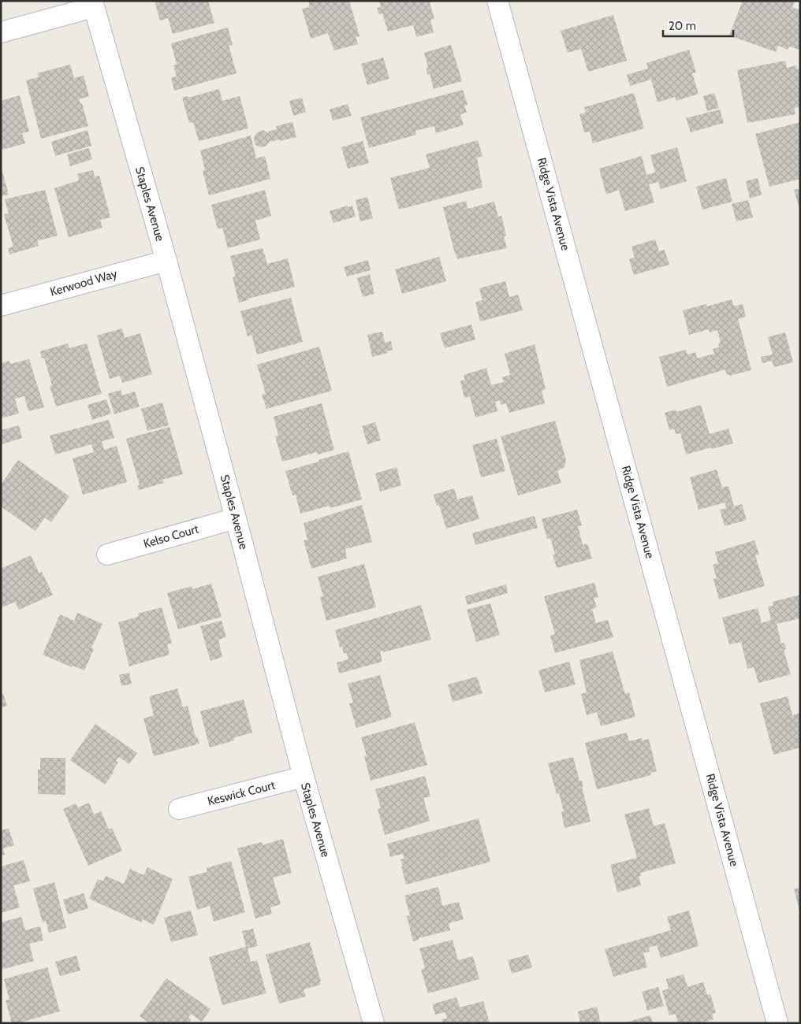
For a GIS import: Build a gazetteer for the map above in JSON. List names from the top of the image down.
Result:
{
  "streets": {
    "street": [
      "Staples Avenue",
      "Ridge Vista Avenue",
      "Kerwood Way",
      "Kelso Court",
      "Keswick Court"
    ]
  },
  "crossings": [
    ["Staples Avenue", "Kerwood Way"],
    ["Staples Avenue", "Kelso Court"],
    ["Staples Avenue", "Keswick Court"]
  ],
  "scale_bar": "20 m"
}
